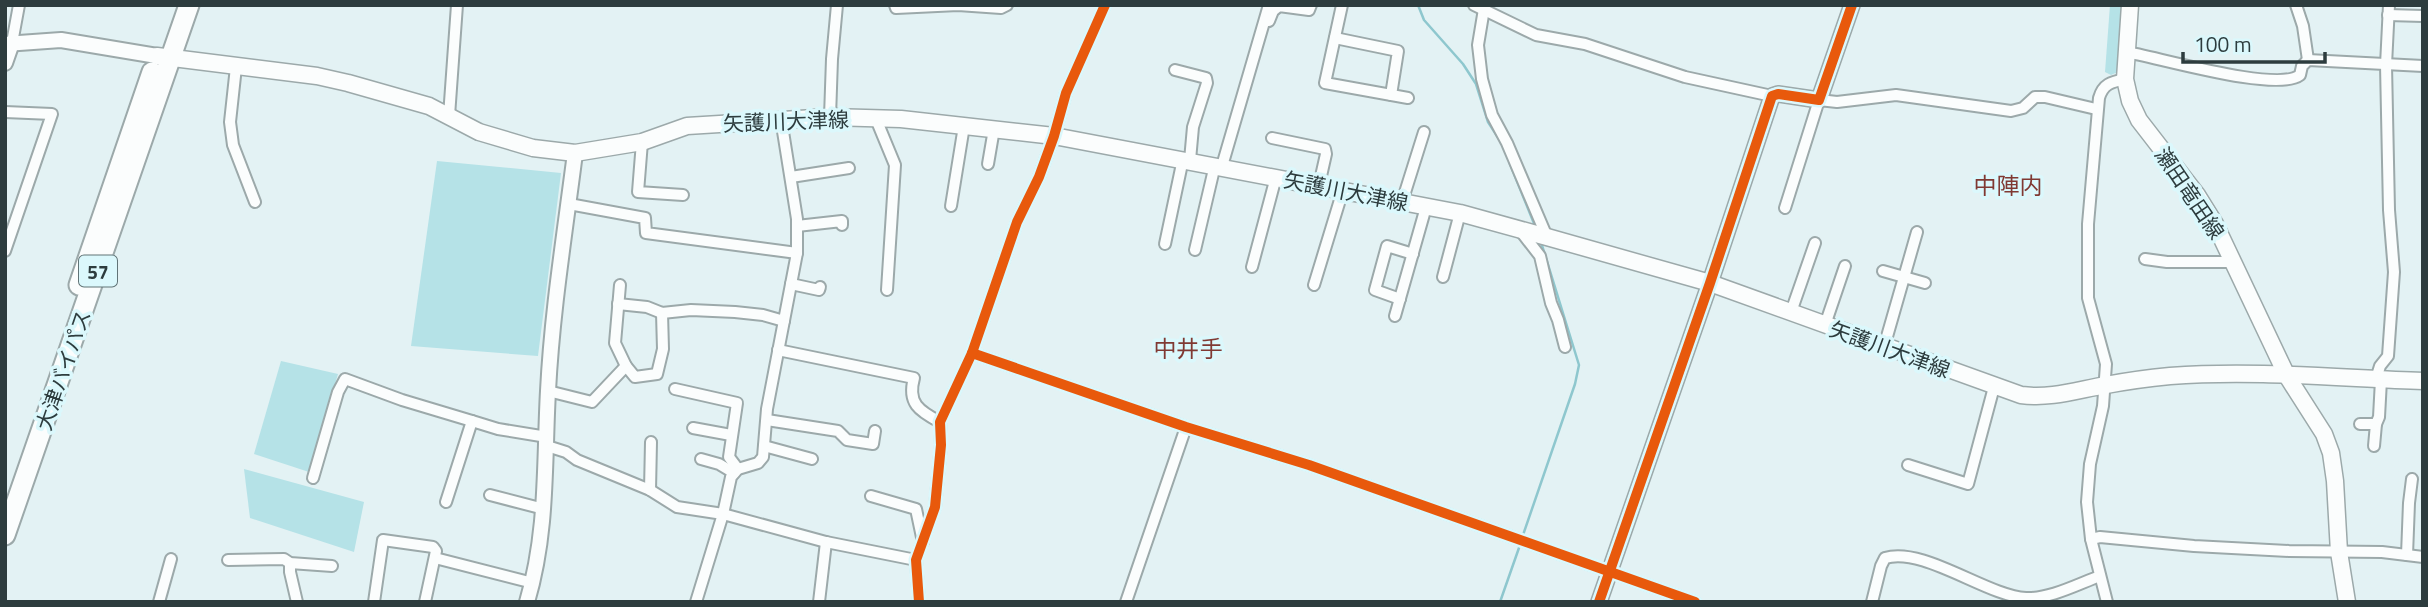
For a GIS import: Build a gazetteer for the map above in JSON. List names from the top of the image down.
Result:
{
  "streets": {
    "highway": ["57", "大津バイパス"],
    "main road": ["矢護川大津線", "瀬田竜田線"]
  },
  "crossings": [
    ["矢護川大津線", "瀬田竜田線"],
    ["矢護川大津線", "大津バイパス"]
  ],
  "districts": ["中陣内", "中井手"],
  "scale_bar": "100 m"
}
